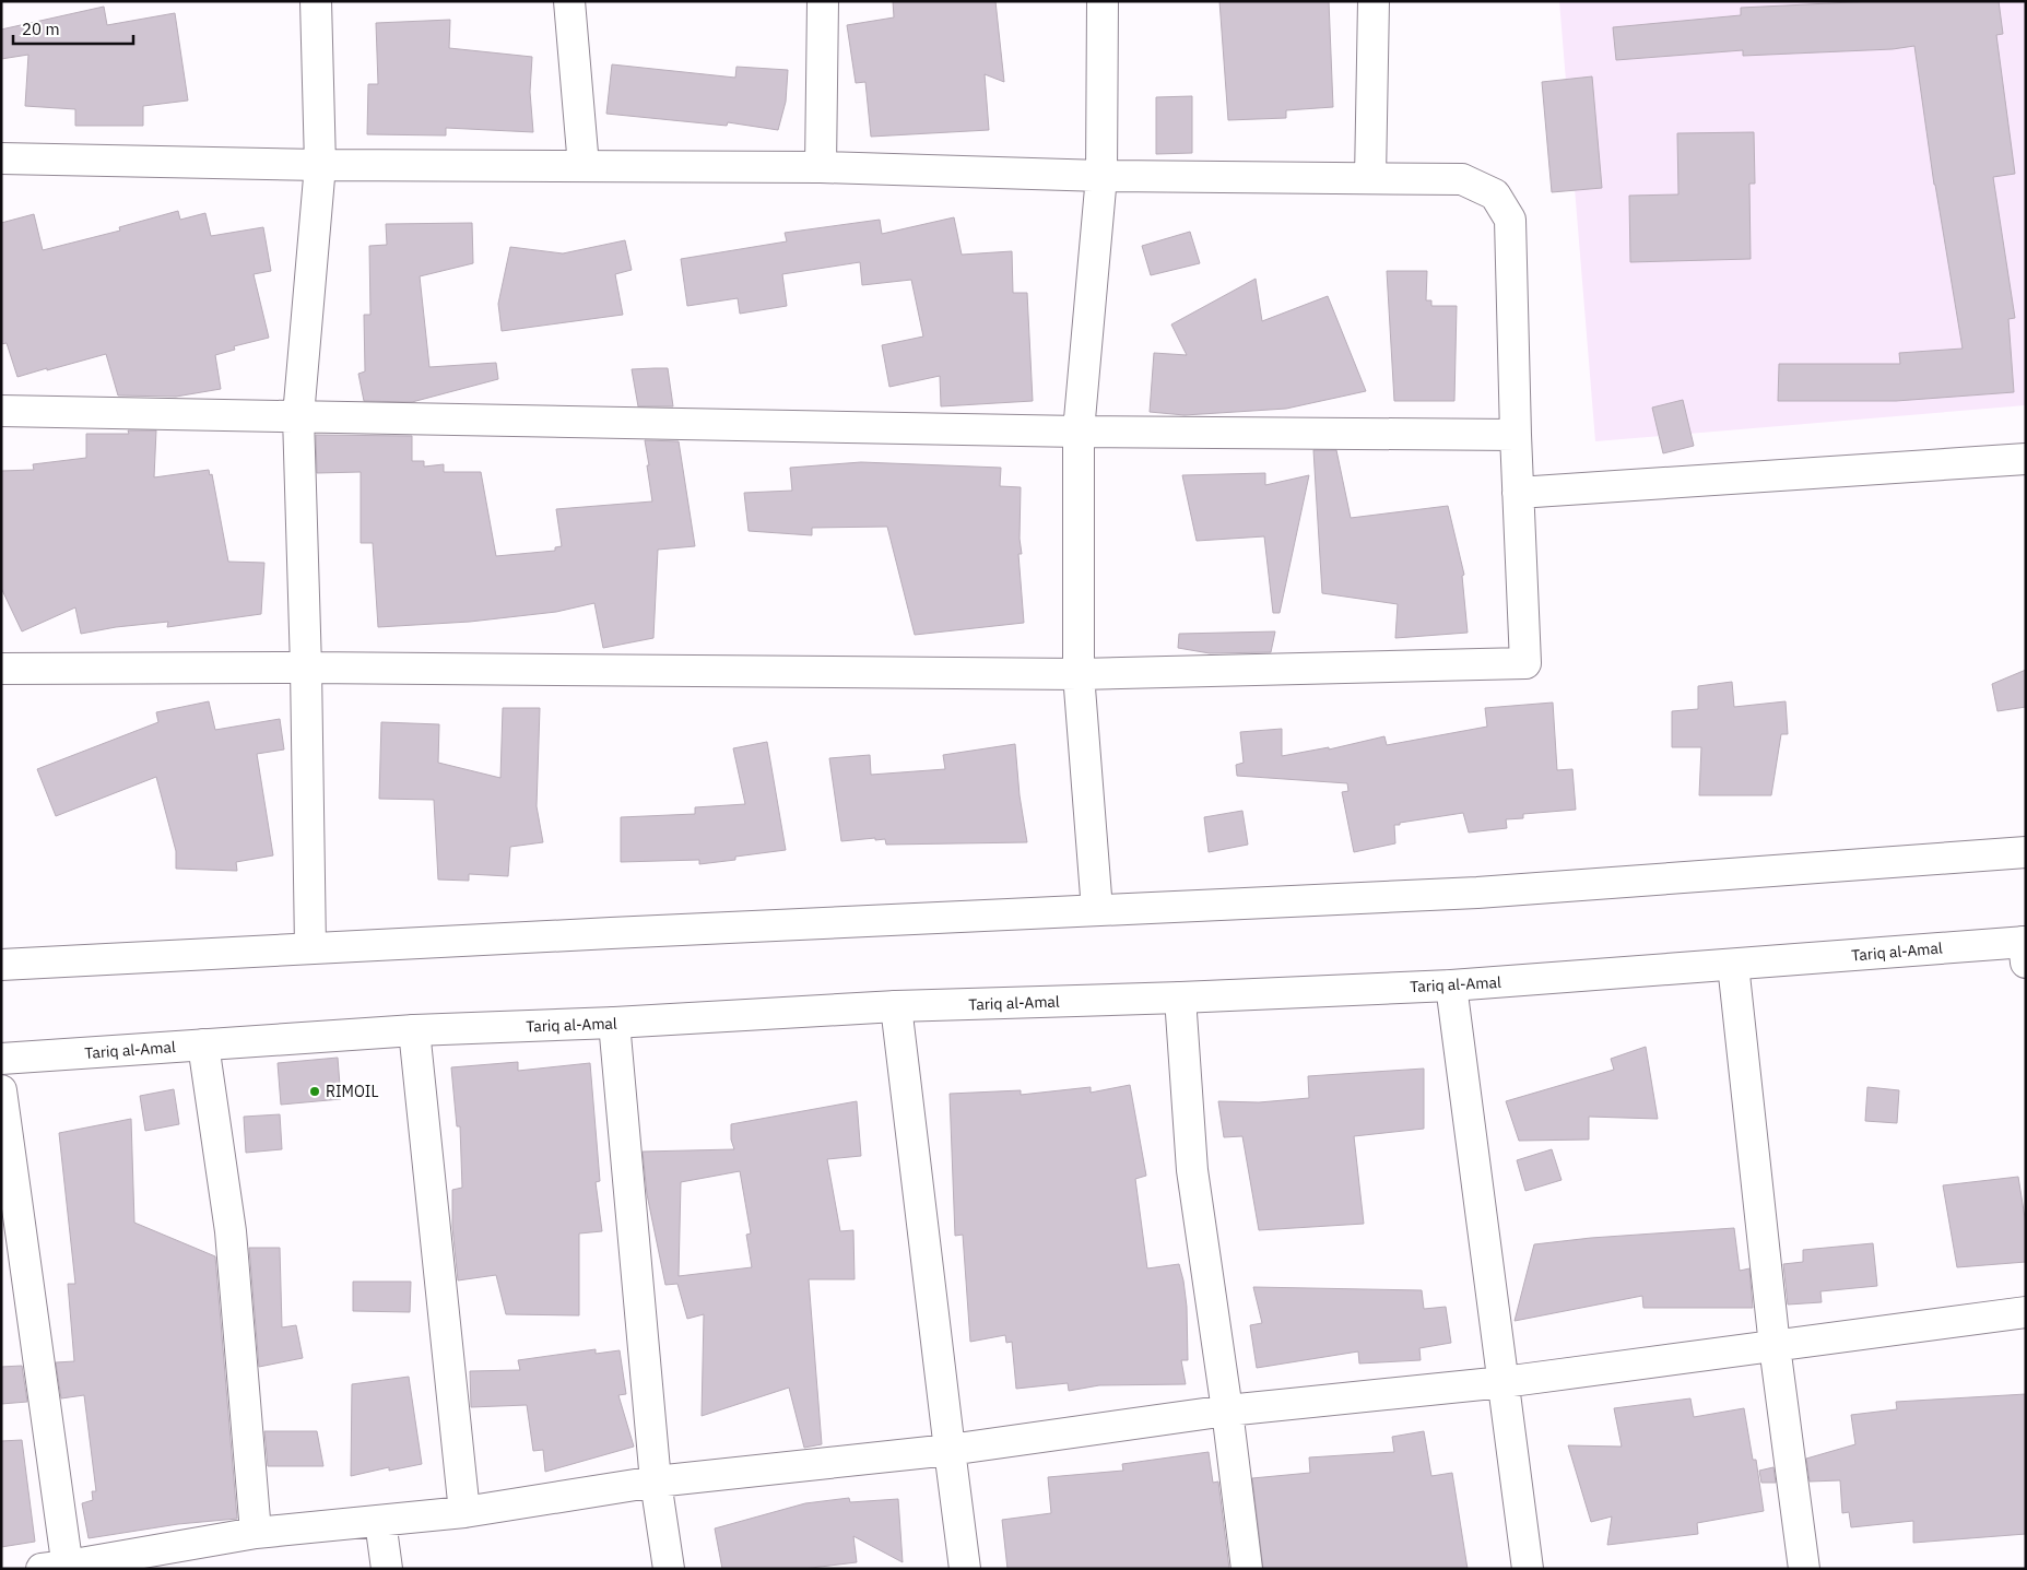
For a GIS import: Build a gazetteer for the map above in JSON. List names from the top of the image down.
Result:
{
  "streets": {
    "main road": ["Tariq al-Amal"]
  },
  "places": ["RIMOIL"],
  "scale_bar": "20 m"
}
